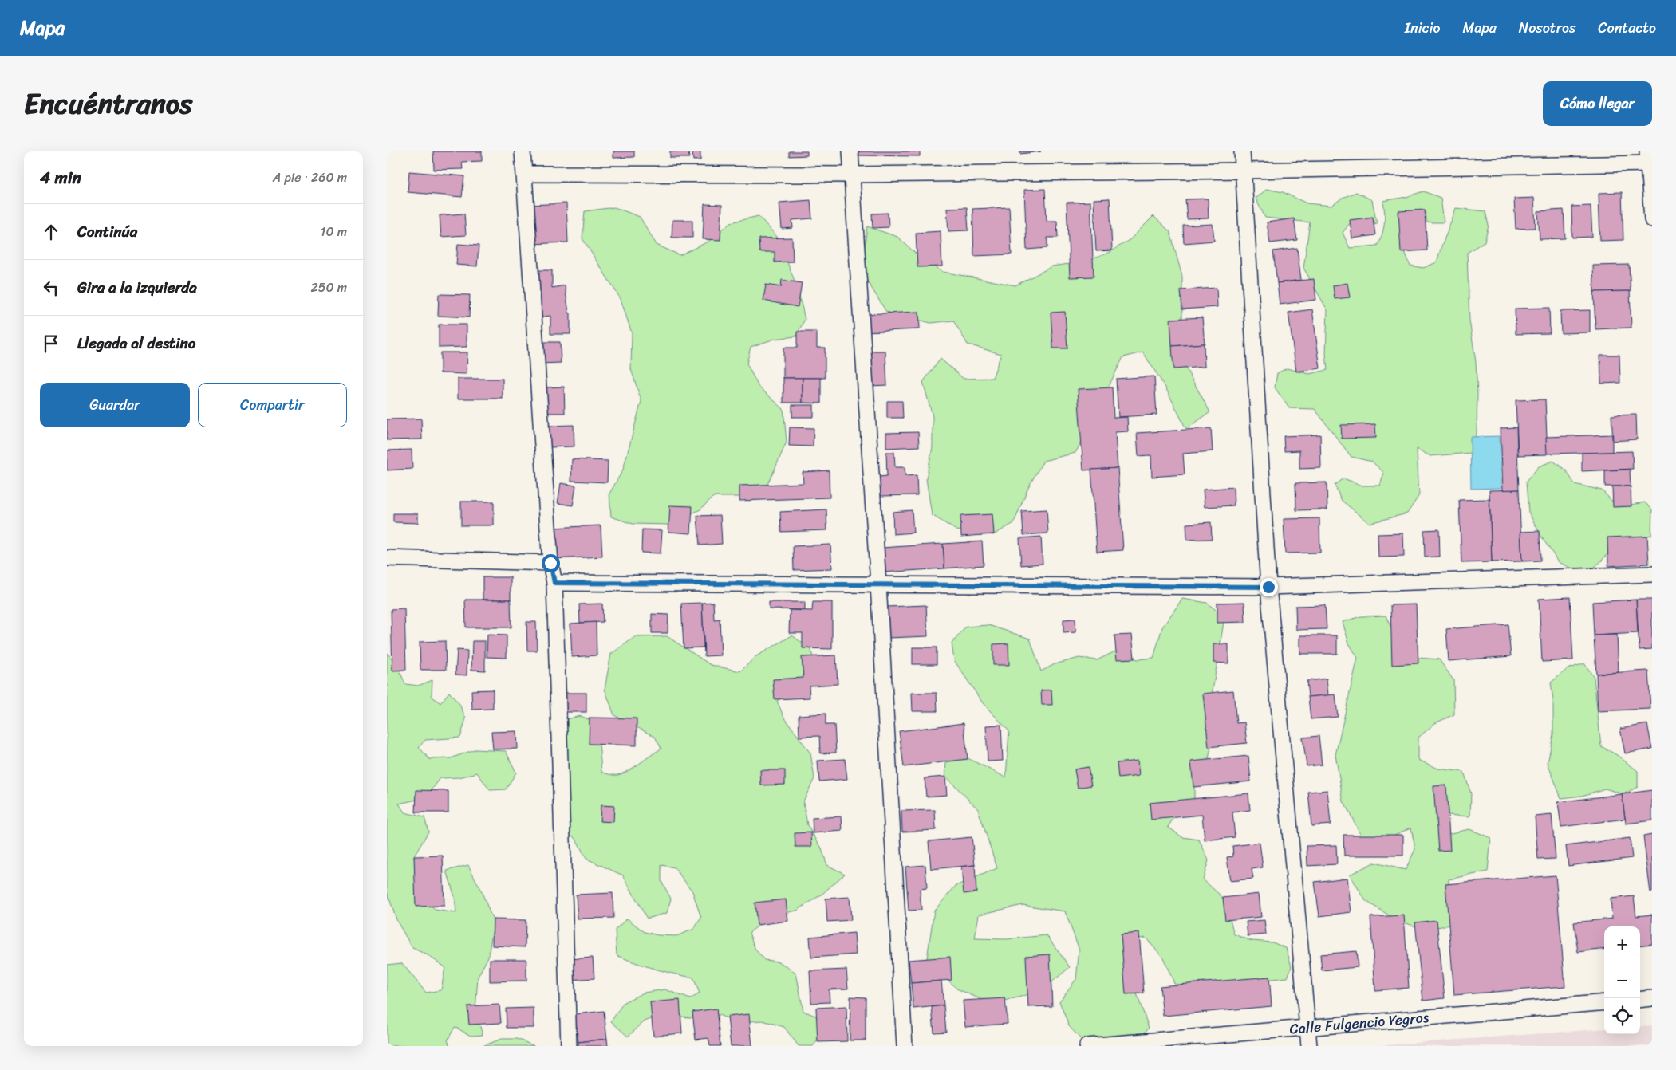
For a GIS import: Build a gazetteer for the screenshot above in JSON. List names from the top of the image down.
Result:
{
  "streets": {
    "street": ["Calle Fulgencio Yegros"]
  },
  "page": {
    "header": "Mapa",
    "nav": [
      "Inicio",
      "Mapa",
      "Nosotros",
      "Contacto"
    ],
    "title": "Encuéntranos",
    "buttons": [
      "Cómo llegar",
      ["Guardar", "Compartir"]
    ],
    "heading": ["4 min", "A pie · 260 m"],
    "list": [
      ["Continúa", "10 m"],
      ["Gira a la izquierda", "250 m"],
      "Llegada al destino"
    ],
    "map_buttons": ["+", "−"]
  }
}
